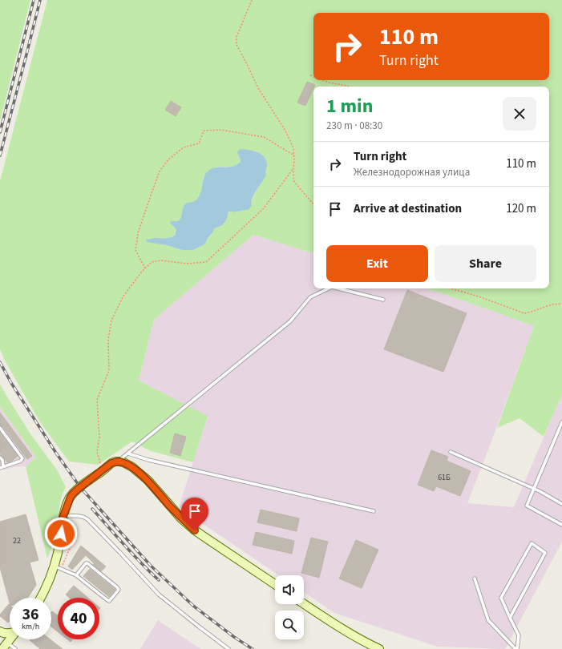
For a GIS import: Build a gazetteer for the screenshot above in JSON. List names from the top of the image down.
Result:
{
  "house_numbers": ["61Б", "22"],
  "page": {
    "turn": ["110 m", "Turn right"],
    "heading": ["1 min", "230 m · 08:30"],
    "list": [
      {
        "name": "Turn right",
        "note": "Железнодорожная улица",
        "value": "110 m"
      },
      {
        "name": "Arrive at destination",
        "value": "120 m"
      }
    ],
    "buttons": ["Exit", "Share"],
    "speed": "36 km/h",
    "limit": "40"
  }
}
